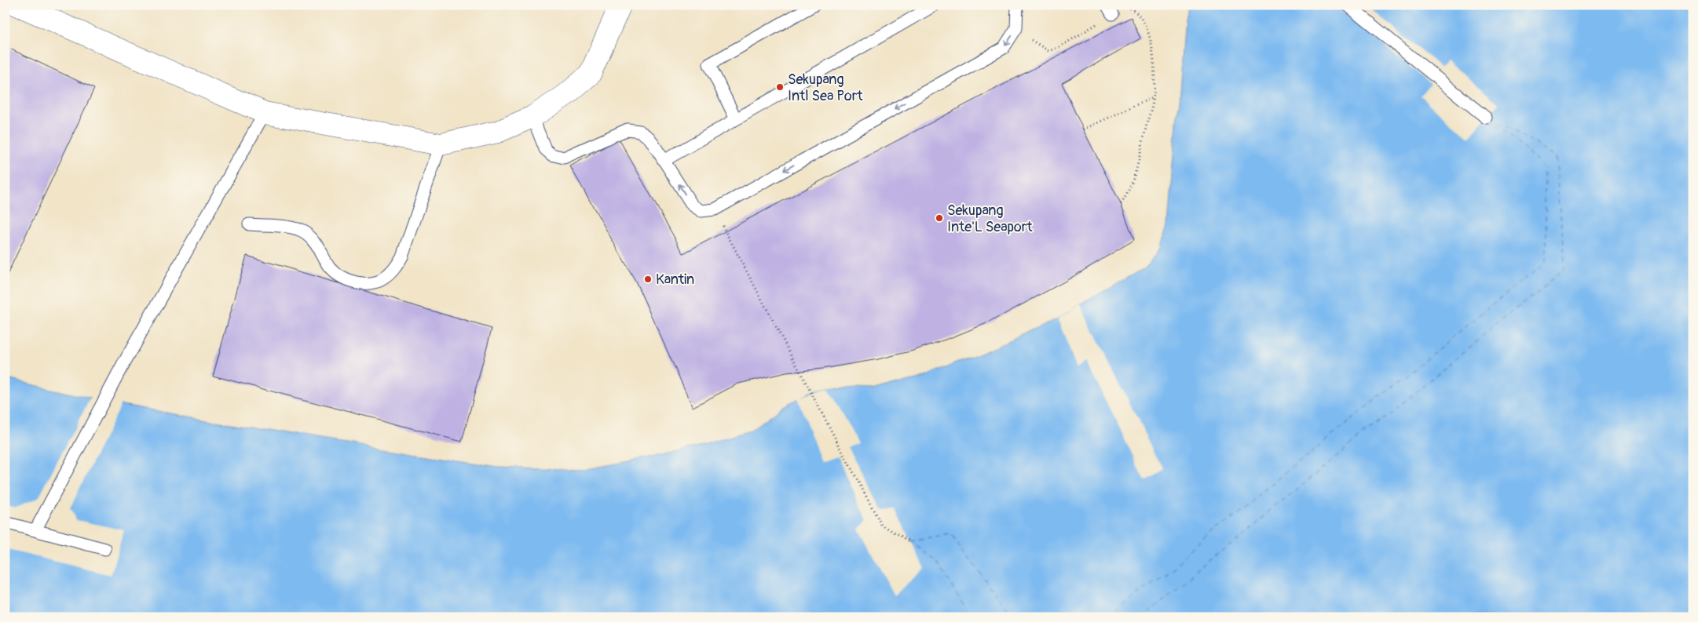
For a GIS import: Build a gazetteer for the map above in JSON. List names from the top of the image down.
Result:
{
  "places": ["Sekupang Intl Sea Port", "Sekupang Inte'L Seaport", "Kantin"]
}
